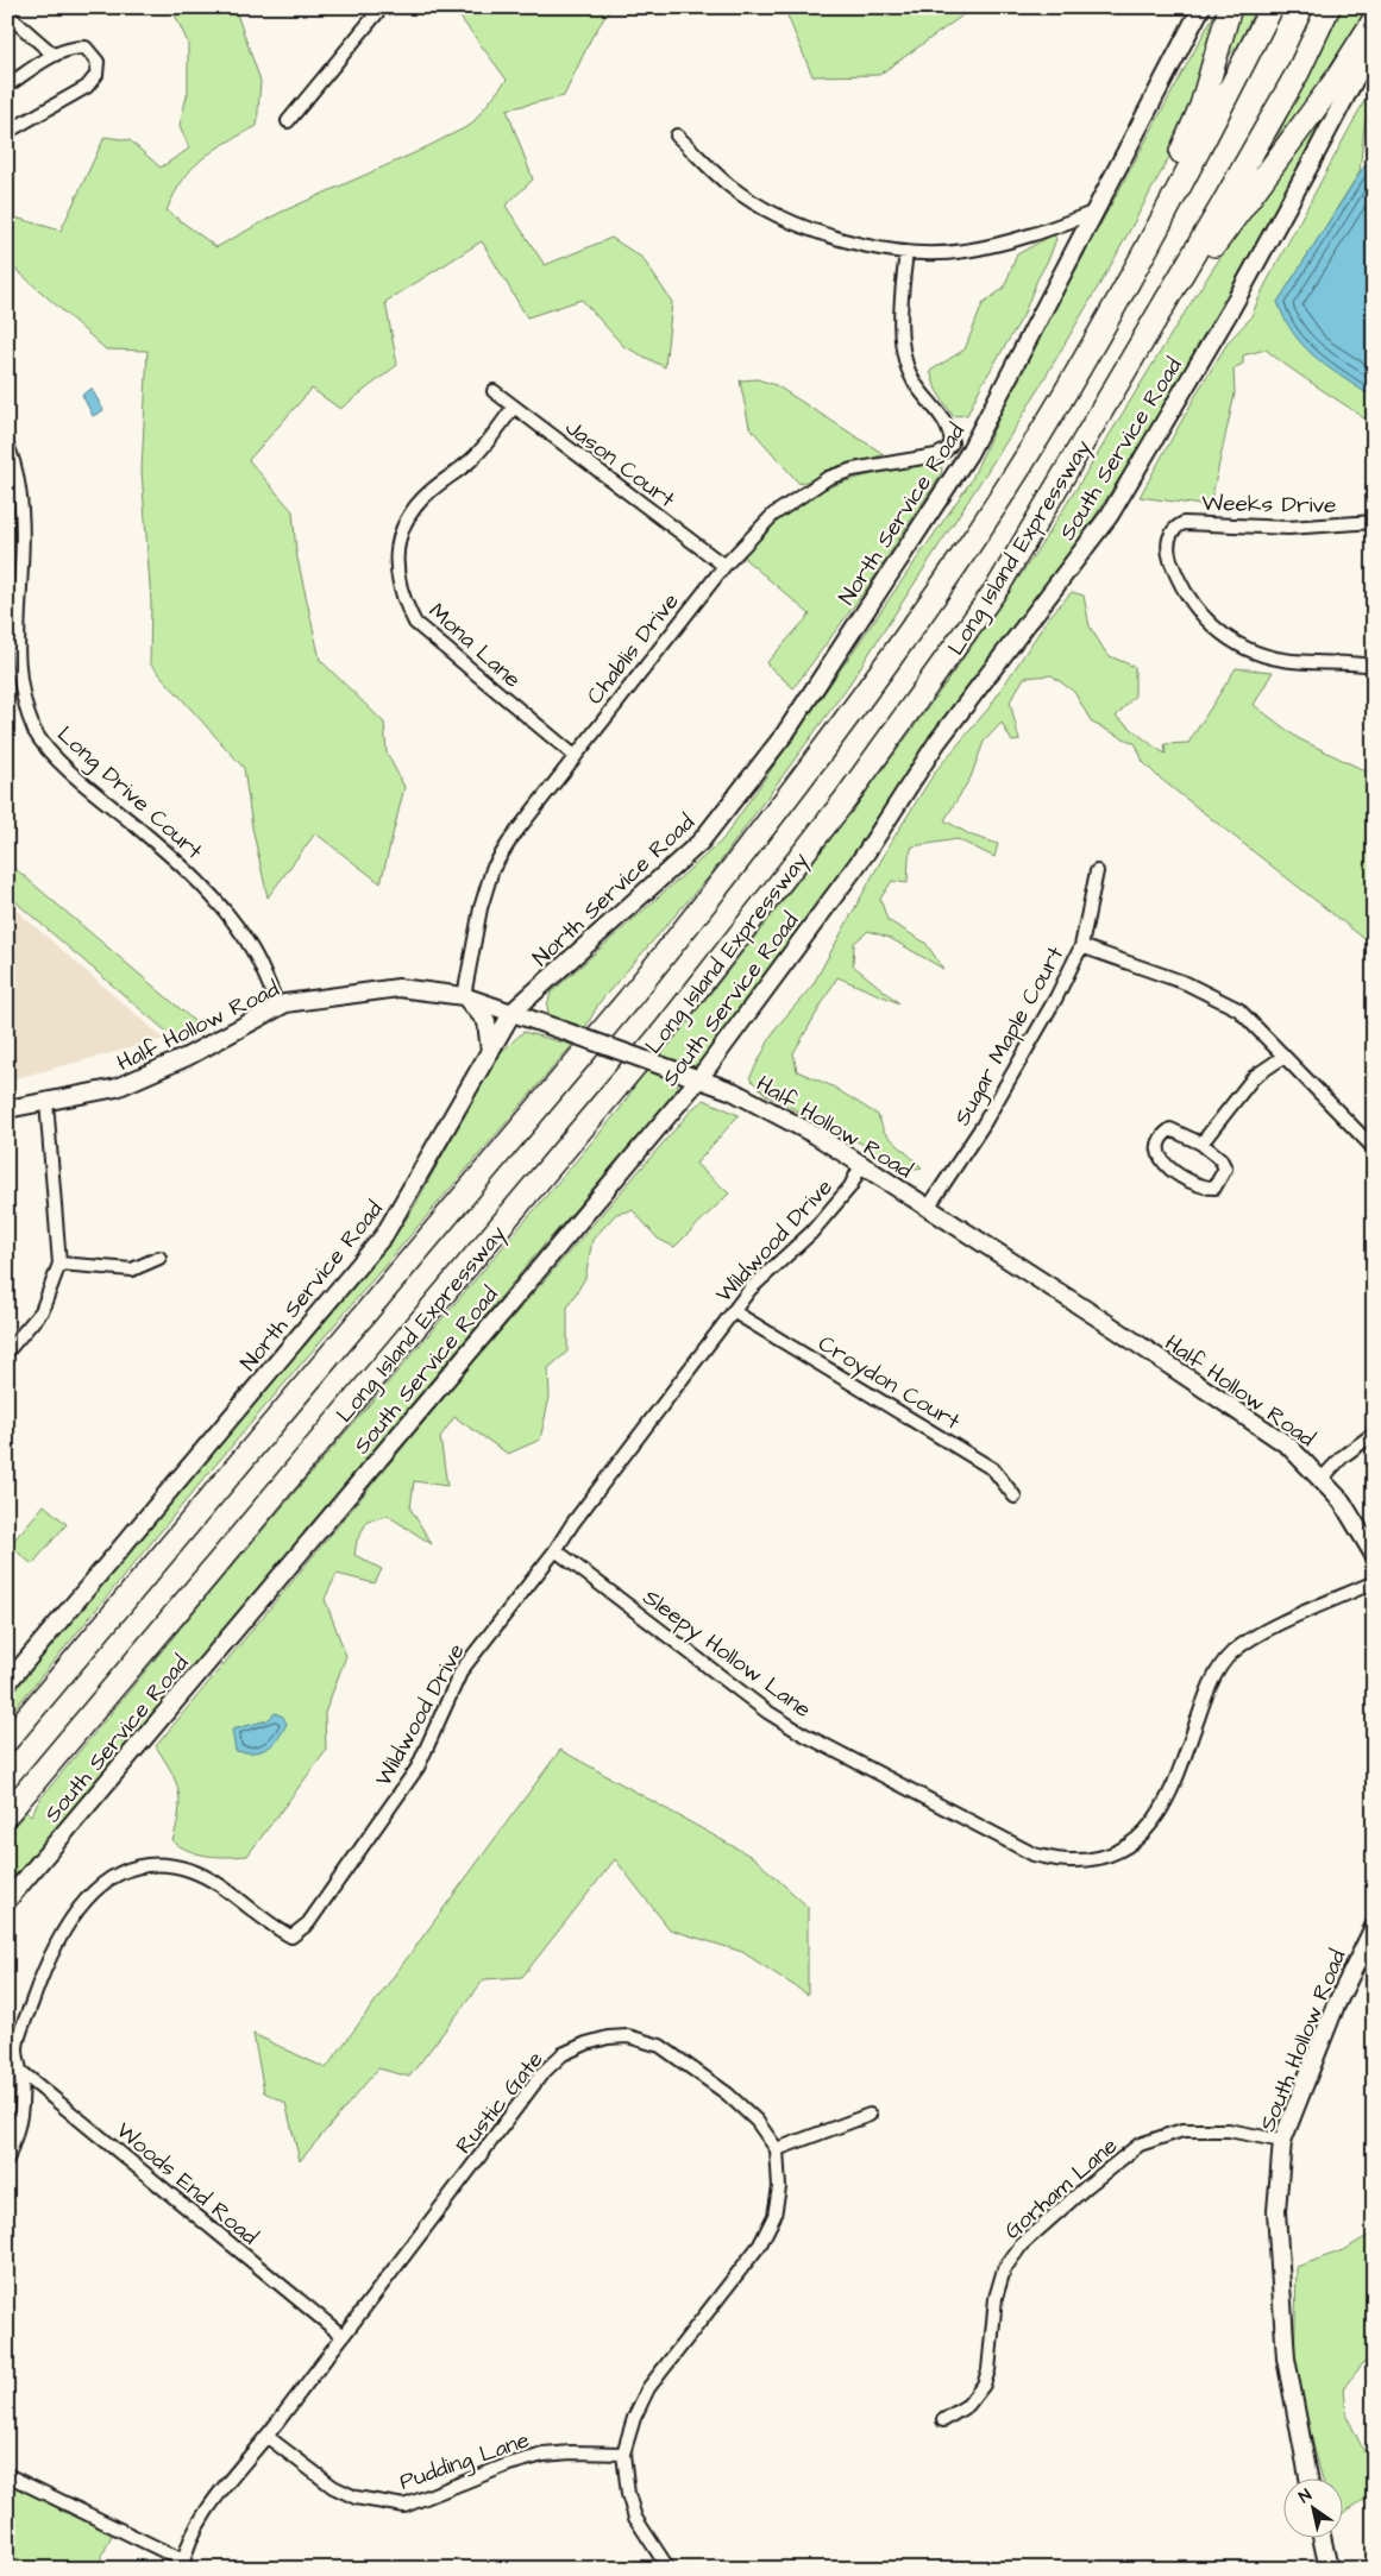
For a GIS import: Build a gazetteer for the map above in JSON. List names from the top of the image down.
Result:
{
  "streets": {
    "highway": ["Long Island Expressway"],
    "main road": [
      "South Service Road",
      "North Service Road",
      "Half Hollow Road",
      "South Hollow Road"
    ],
    "street": [
      "Jason Court",
      "Weeks Drive",
      "Mona Lane",
      "Chablis Drive",
      "Long Drive Court",
      "Sugar Maple Court",
      "Wildwood Drive",
      "Croydon Court",
      "Sleepy Hollow Lane",
      "Rustic Gate",
      "Woods End Road",
      "Gorham Lane",
      "Pudding Lane"
    ]
  },
  "crossings": [
    ["South Service Road", "Half Hollow Road"],
    ["Jason Court", "Mona Lane"],
    ["Jason Court", "Chablis Drive"],
    ["North Service Road", "Half Hollow Road"],
    ["Mona Lane", "Chablis Drive"],
    ["Chablis Drive", "Half Hollow Road"],
    ["Long Drive Court", "Half Hollow Road"],
    ["Half Hollow Road", "Sugar Maple Court"],
    ["Half Hollow Road", "Wildwood Drive"],
    ["Wildwood Drive", "Croydon Court"],
    ["Wildwood Drive", "Sleepy Hollow Lane"],
    ["Wildwood Drive", "Woods End Road"],
    ["South Hollow Road", "Gorham Lane"],
    ["Rustic Gate", "Woods End Road"],
    ["Rustic Gate", "Pudding Lane"]
  ],
  "north": "top left"
}
